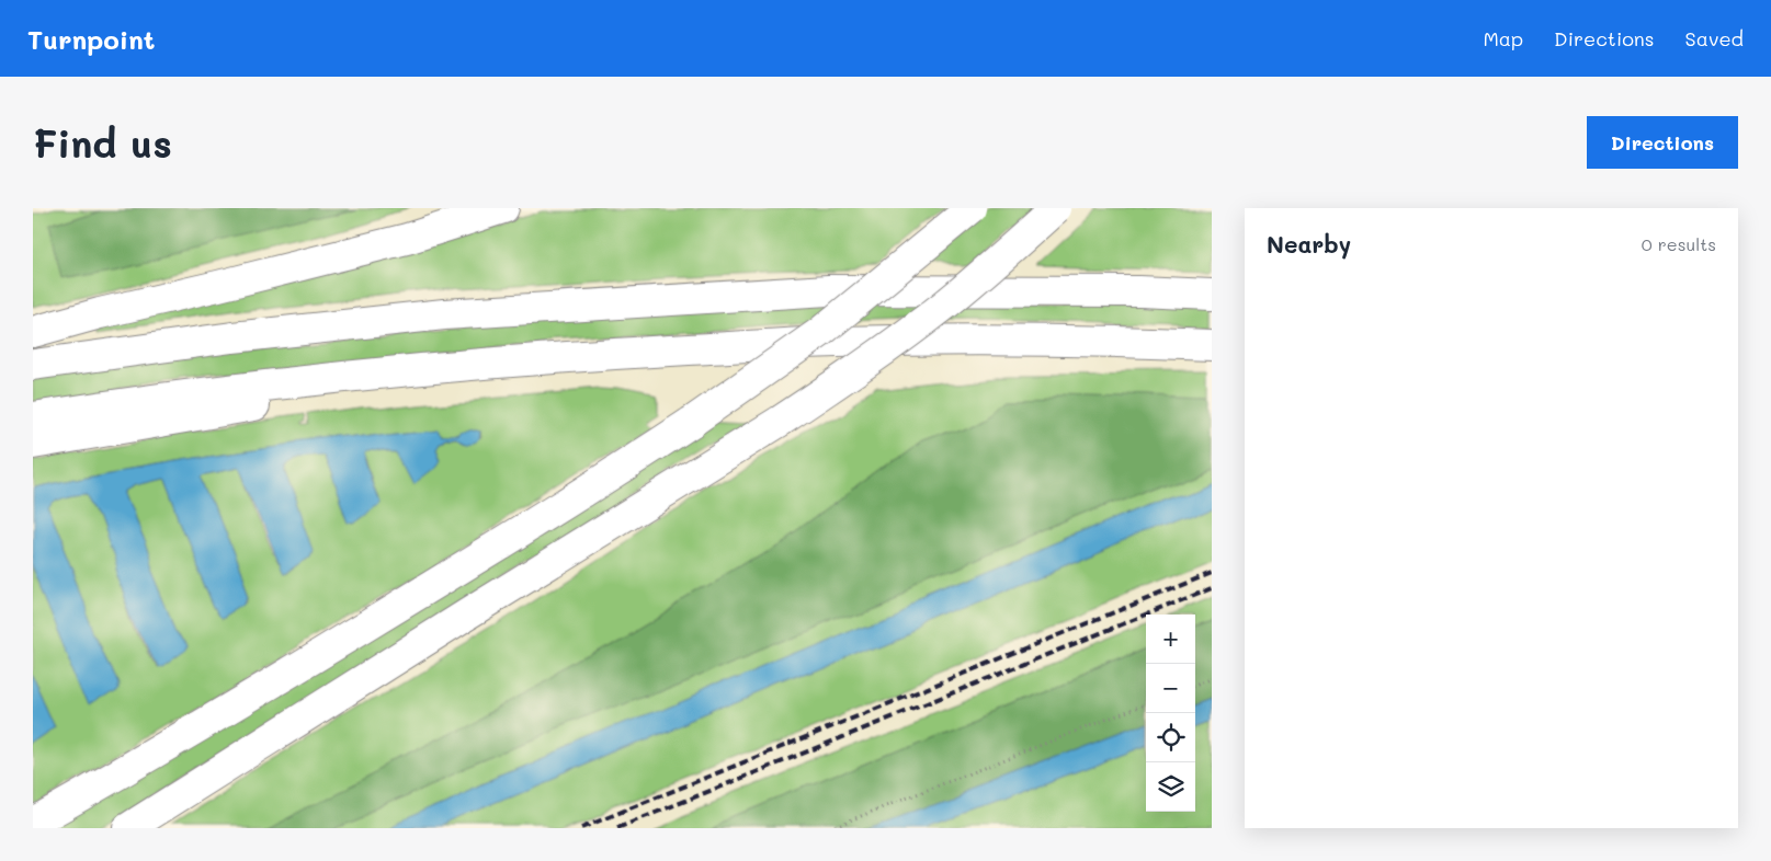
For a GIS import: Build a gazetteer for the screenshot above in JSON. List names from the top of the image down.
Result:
{
  "page": {
    "header": "Turnpoint",
    "nav": ["Map", "Directions", "Saved"],
    "buttons": "Directions",
    "title": "Find us",
    "heading": ["Nearby", "0 results"],
    "map_buttons": ["+", "−"]
  }
}
